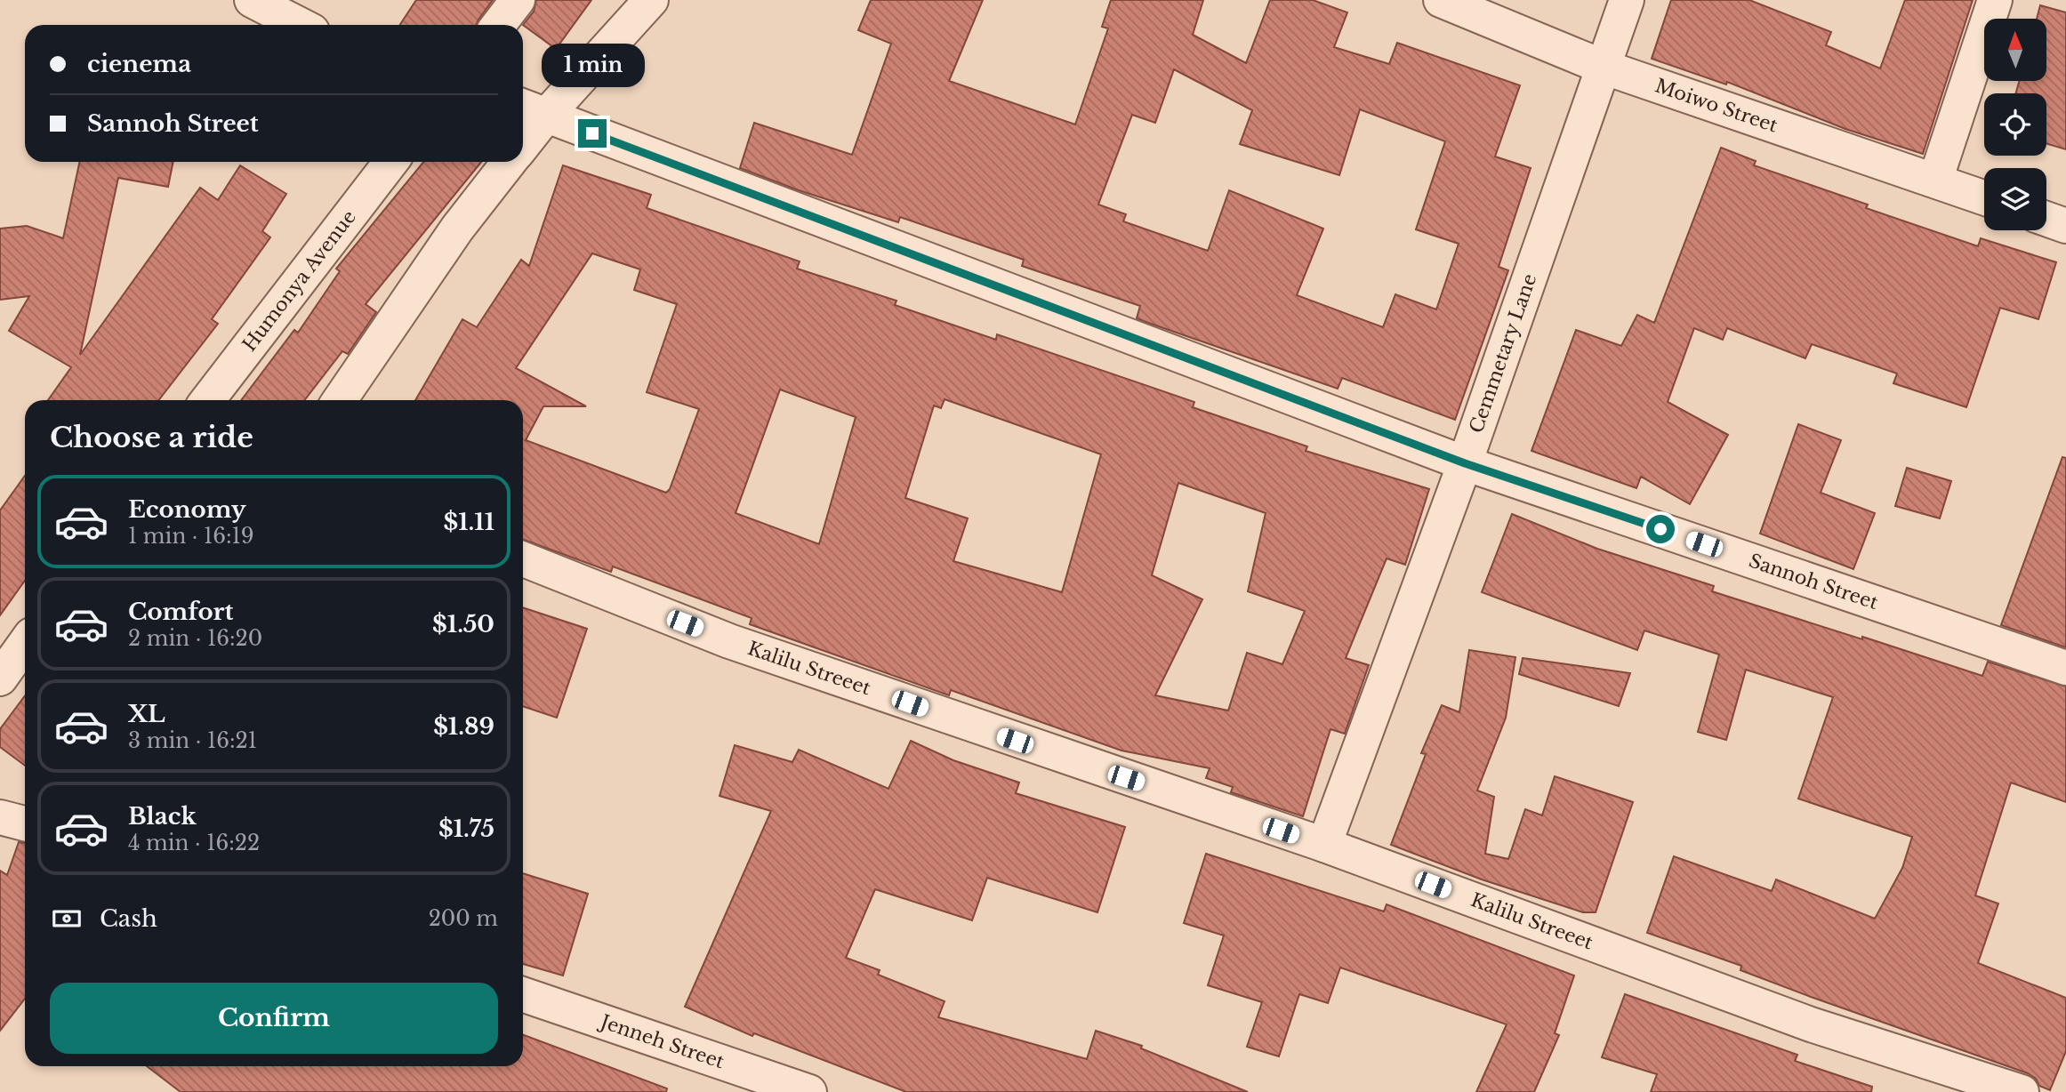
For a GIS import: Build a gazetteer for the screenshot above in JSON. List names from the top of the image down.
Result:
{
  "streets": {
    "street": [
      "Moiwo Street",
      "Humonya Avenue",
      "Cemmetary Lane",
      "Sannoh Street",
      "Kalilu Streeet",
      "Jenneh Street"
    ]
  },
  "crossings": [
    ["Moiwo Street", "Cemmetary Lane"],
    ["Cemmetary Lane", "Sannoh Street"],
    ["Cemmetary Lane", "Kalilu Streeet"]
  ],
  "north": "top",
  "page": {
    "banner": ["cienema", "Sannoh Street"],
    "bubble": "1 min",
    "heading": "Choose a ride",
    "list": [
      {
        "name": "Economy",
        "note": "1 min · 16:19",
        "value": "$1.11"
      },
      {
        "name": "Comfort",
        "note": "2 min · 16:20",
        "value": "$1.50"
      },
      {
        "name": "XL",
        "note": "3 min · 16:21",
        "value": "$1.89"
      },
      {
        "name": "Black",
        "note": "4 min · 16:22",
        "value": "$1.75"
      }
    ],
    "pay": ["Cash", "200 m"],
    "buttons": "Confirm"
  }
}
